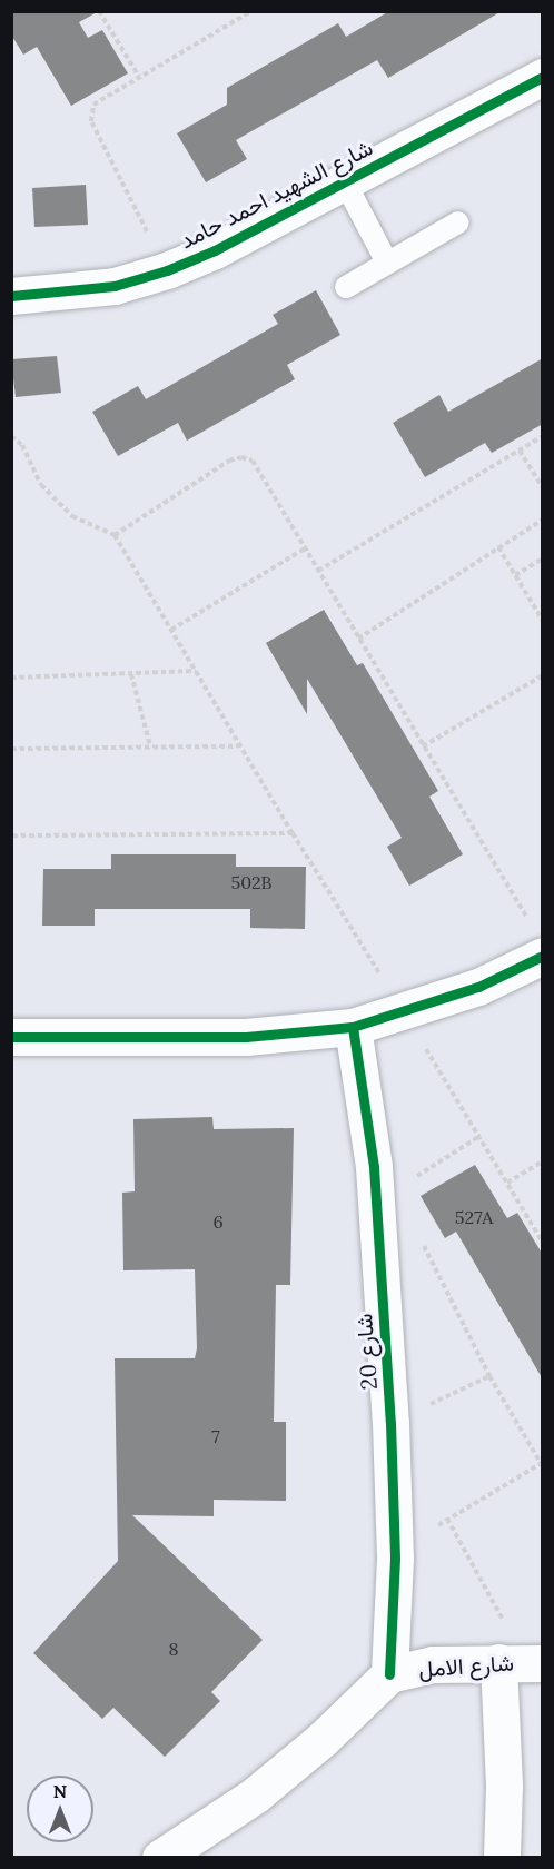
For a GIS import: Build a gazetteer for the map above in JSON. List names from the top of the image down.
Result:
{
  "streets": {
    "street": ["شارع الشهيد احمد حامد", "شارع 20", "شارع الامل"]
  },
  "crossings": [
    ["شارع 20", "شارع الامل"]
  ],
  "house_numbers": [
    "502B",
    "527A",
    "6",
    "7",
    "8"
  ],
  "north": "top"
}
